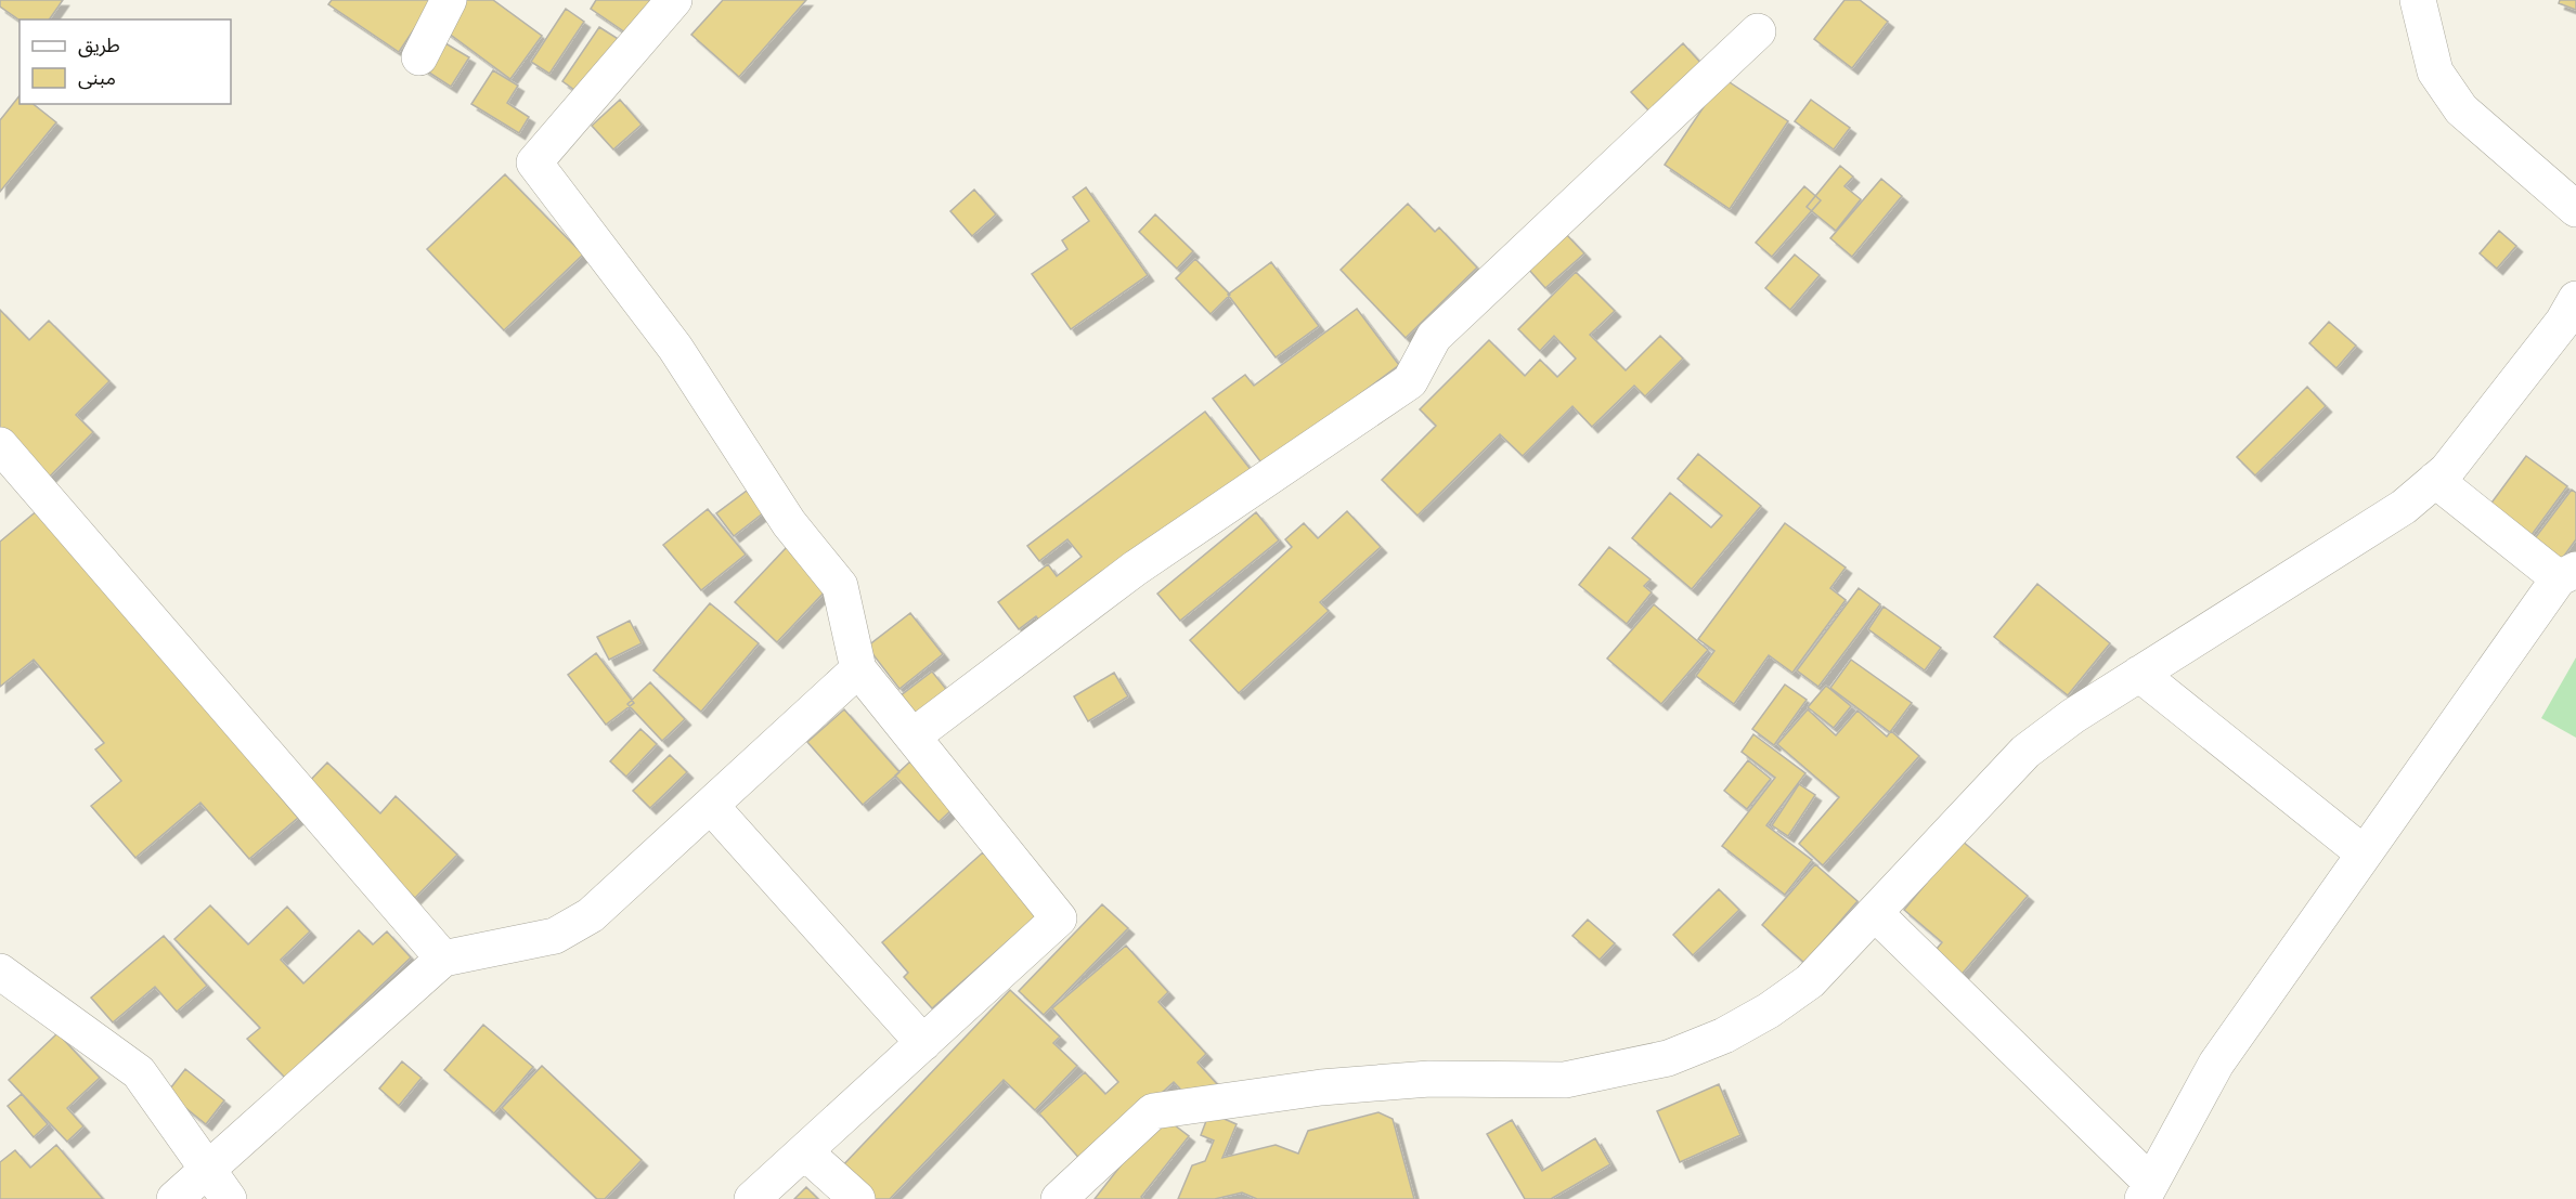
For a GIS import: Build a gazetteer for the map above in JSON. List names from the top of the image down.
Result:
{
  "legend": ["طريق", "مبنى"]
}
